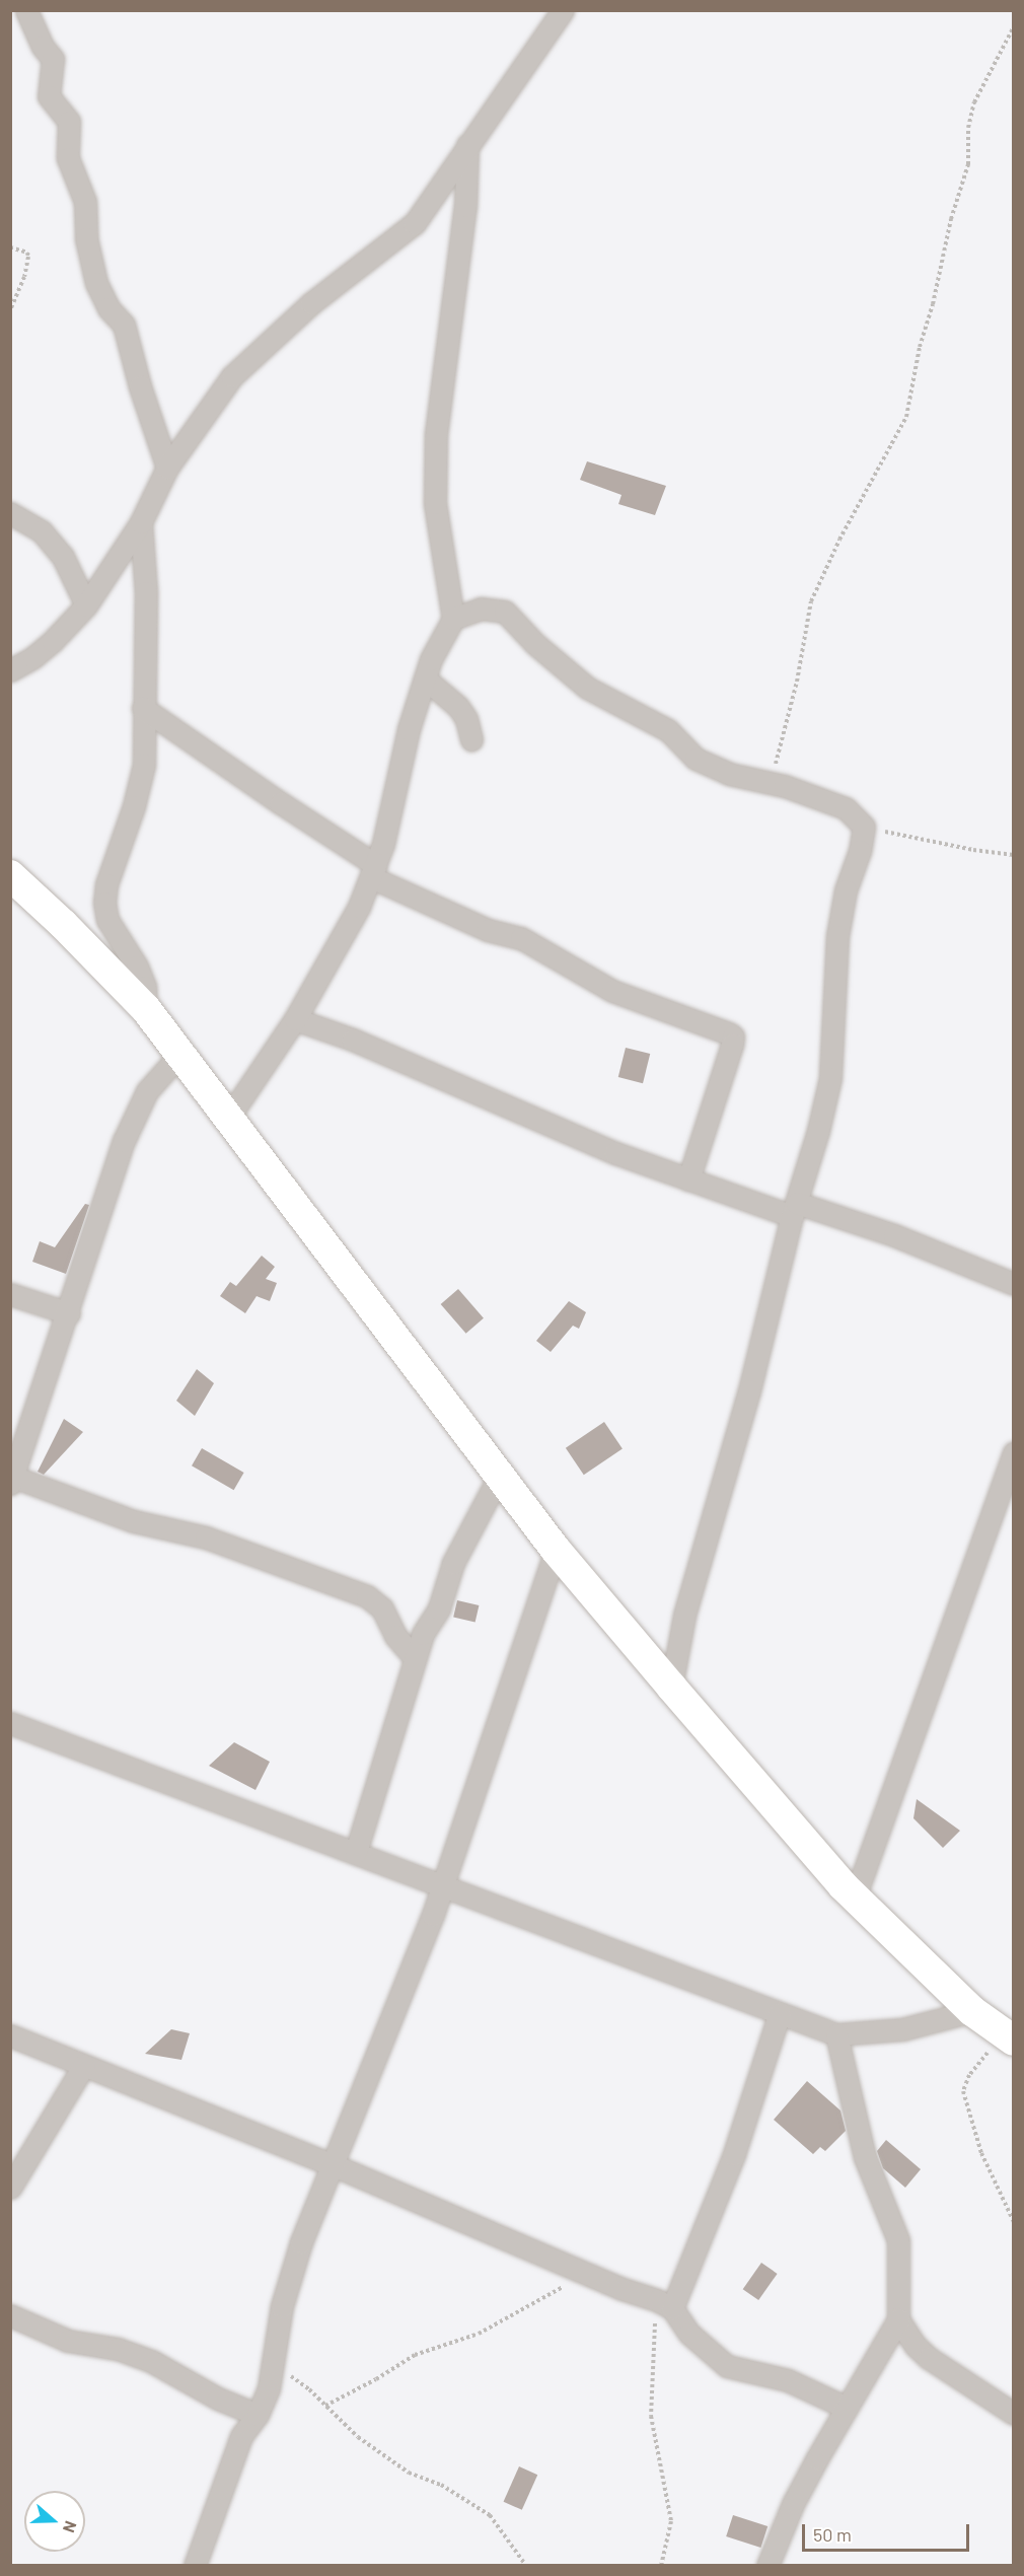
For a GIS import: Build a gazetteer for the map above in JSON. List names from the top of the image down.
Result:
{
  "scale_bar": "50 m",
  "north": "right"
}
